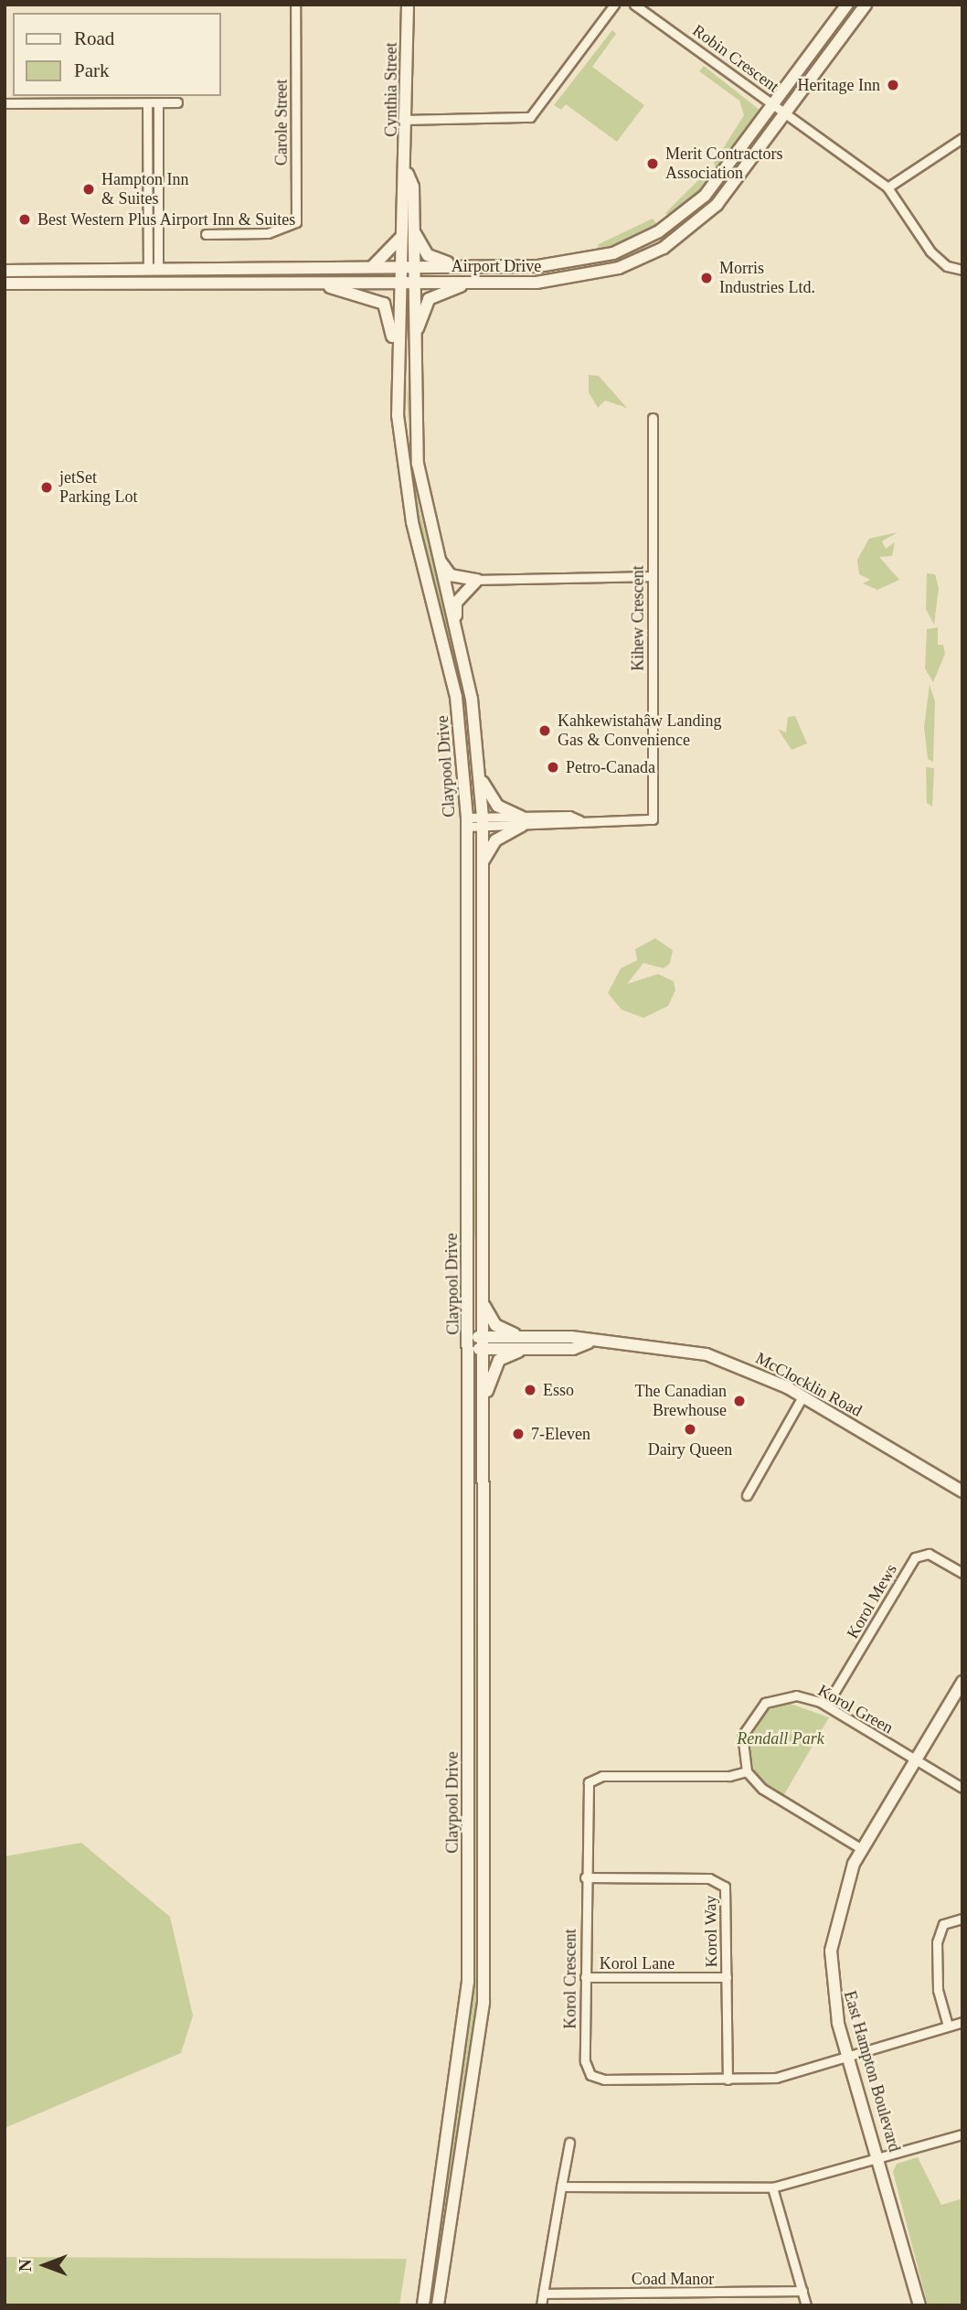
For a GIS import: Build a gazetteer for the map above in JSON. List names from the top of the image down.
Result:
{
  "streets": {
    "main road": [
      "Cynthia Street",
      "Airport Drive",
      "Claypool Drive",
      "McClocklin Road",
      "East Hampton Boulevard"
    ],
    "street": [
      "Robin Crescent",
      "Carole Street",
      "Kihew Crescent",
      "Korol Mews",
      "Korol Green",
      "Korol Way",
      "Korol Lane",
      "Korol Crescent",
      "Coad Manor"
    ]
  },
  "crossings": [
    ["Robin Crescent", "Airport Drive"],
    ["Cynthia Street", "Airport Drive"],
    ["Cynthia Street", "Claypool Drive"],
    ["Airport Drive", "Claypool Drive"],
    ["Claypool Drive", "McClocklin Road"],
    ["Korol Mews", "Korol Green"],
    ["Korol Green", "Korol Crescent"],
    ["Korol Green", "East Hampton Boulevard"],
    ["Korol Way", "Korol Lane"],
    ["Korol Way", "Korol Crescent"],
    ["Korol Lane", "Korol Crescent"],
    ["Korol Crescent", "East Hampton Boulevard"]
  ],
  "parks": ["Rendall Park"],
  "places": [
    "Heritage Inn",
    "Merit Contractors Association",
    "Hampton Inn & Suites",
    "Best Western Plus Airport Inn & Suites",
    "Morris Industries Ltd.",
    "jetSet Parking Lot",
    "Kahkewistahâw Landing Gas & Convenience",
    "Petro-Canada",
    "Esso",
    "The Canadian Brewhouse",
    "Dairy Queen",
    "7-Eleven"
  ],
  "legend": ["Road", "Park"],
  "north": "left"
}
